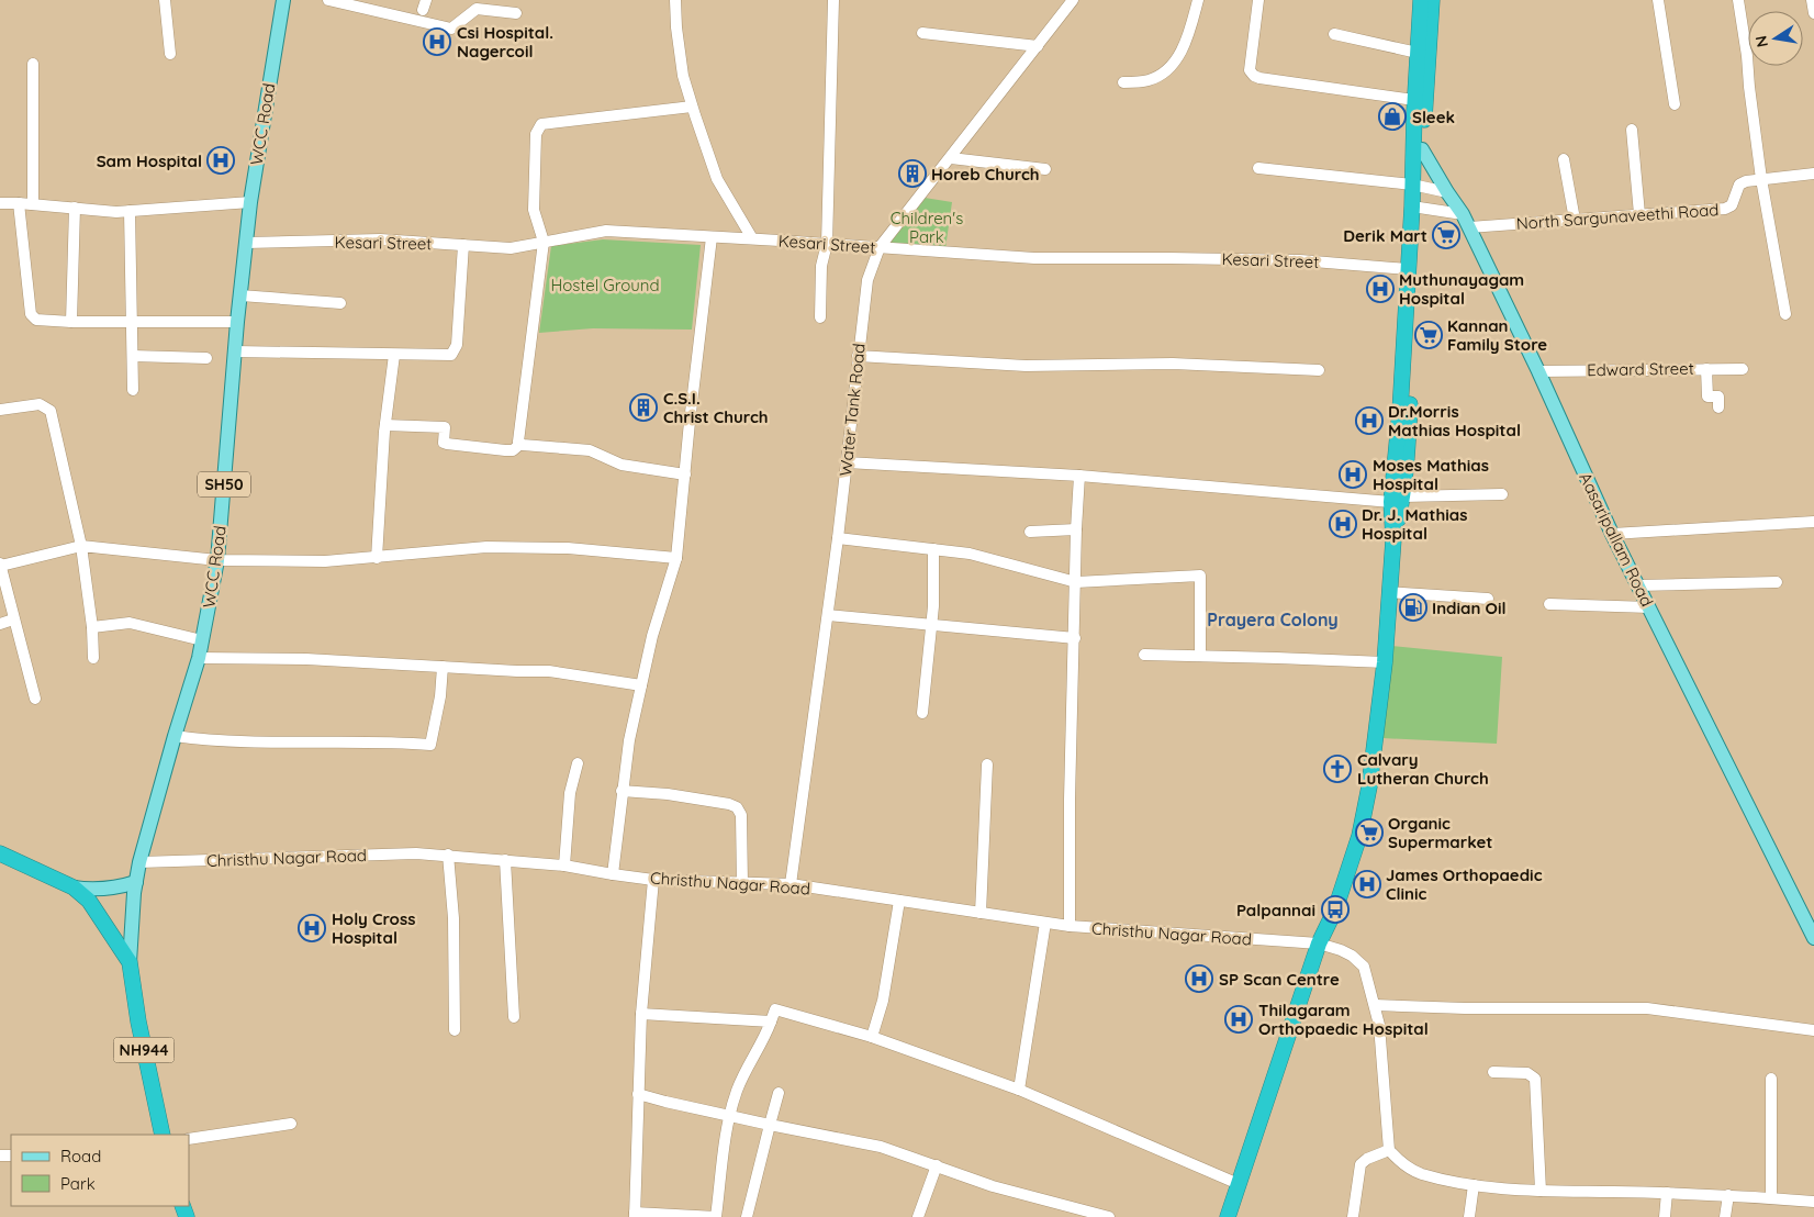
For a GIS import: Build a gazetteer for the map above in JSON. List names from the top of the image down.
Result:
{
  "streets": {
    "highway": ["NH944"],
    "main road": ["WCC Road", "SH50", "Aasaripallam Road"],
    "street": [
      "North Sargunaveethi Road",
      "Kesari Street",
      "Edward Street",
      "Water Tank Road",
      "Christhu Nagar Road"
    ]
  },
  "crossings": [
    ["WCC Road", "Kesari Street"],
    ["WCC Road", "Christhu Nagar Road"],
    ["WCC Road", "NH944"],
    ["North Sargunaveethi Road", "Aasaripallam Road"],
    ["Kesari Street", "Water Tank Road"],
    ["Edward Street", "Aasaripallam Road"],
    ["Water Tank Road", "Christhu Nagar Road"]
  ],
  "districts": ["Prayera Colony"],
  "parks": ["Children's Park", "Hostel Ground"],
  "places": {
    "hospital": [
      "Csi Hospital. Nagercoil",
      "Sam Hospital",
      "Muthunayagam Hospital",
      "Dr.Morris Mathias Hospital",
      "Moses Mathias Hospital",
      "Dr. J. Mathias Hospital",
      "James Orthopaedic Clinic",
      "Holy Cross Hospital",
      "SP Scan Centre",
      "Thilagaram Orthopaedic Hospital"
    ],
    "shop": ["Sleek"],
    "building": ["Horeb Church", "C.S.I. Christ Church"],
    "supermarket": ["Derik Mart", "Kannan Family Store", "Organic Supermarket"],
    "fuel station": ["Indian Oil"],
    "church": ["Calvary Lutheran Church"],
    "bus stop": ["Palpannai"]
  },
  "legend": ["Road", "Park"],
  "north": "left"
}
